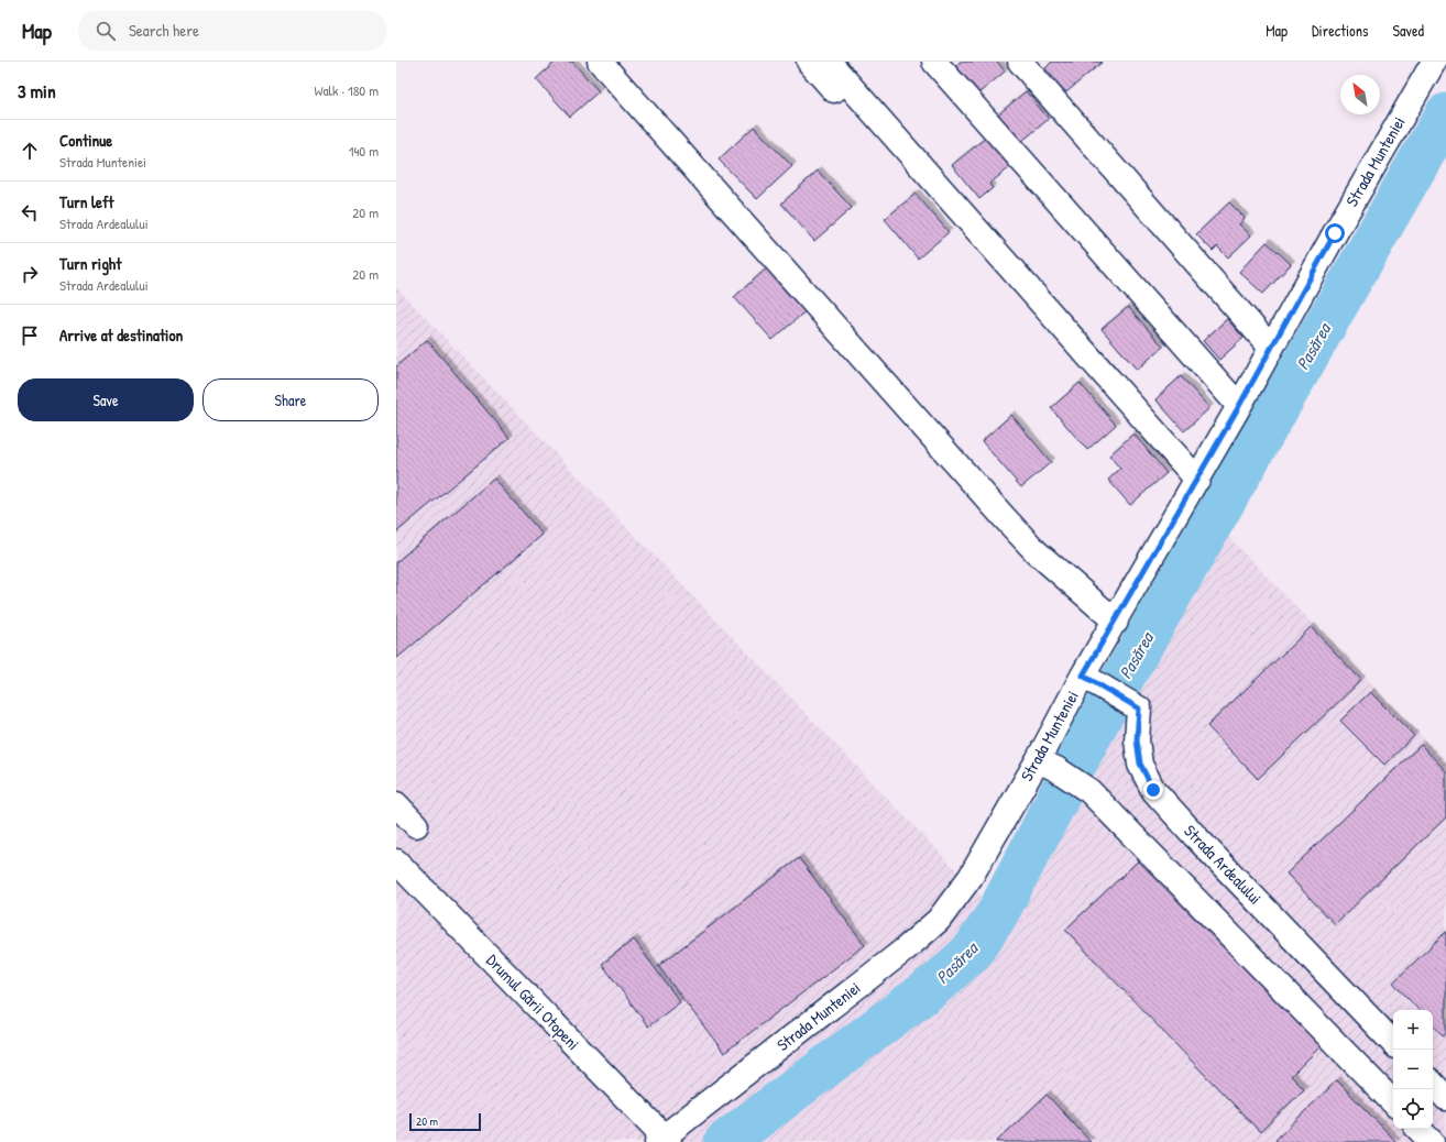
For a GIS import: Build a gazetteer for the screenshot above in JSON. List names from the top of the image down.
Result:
{
  "streets": {
    "street": ["Strada Munteniei", "Strada Ardealului", "Drumul Gării Otopeni"]
  },
  "crossings": [
    ["Strada Munteniei", "Strada Ardealului"],
    ["Strada Munteniei", "Drumul Gării Otopeni"]
  ],
  "water": ["Pasărea"],
  "scale_bar": "20 m",
  "north": "top left",
  "page": {
    "header": "Map",
    "search": "Search here",
    "nav": ["Map", "Directions", "Saved"],
    "heading": ["3 min", "Walk · 180 m"],
    "list": [
      ["Continue", "Strada Munteniei", "140 m"],
      ["Turn left", "Strada Ardealului", "20 m"],
      ["Turn right", "Strada Ardealului", "20 m"],
      "Arrive at destination"
    ],
    "buttons": ["Save", "Share"],
    "map_buttons": ["+", "−"],
    "scale": "20 m"
  }
}
